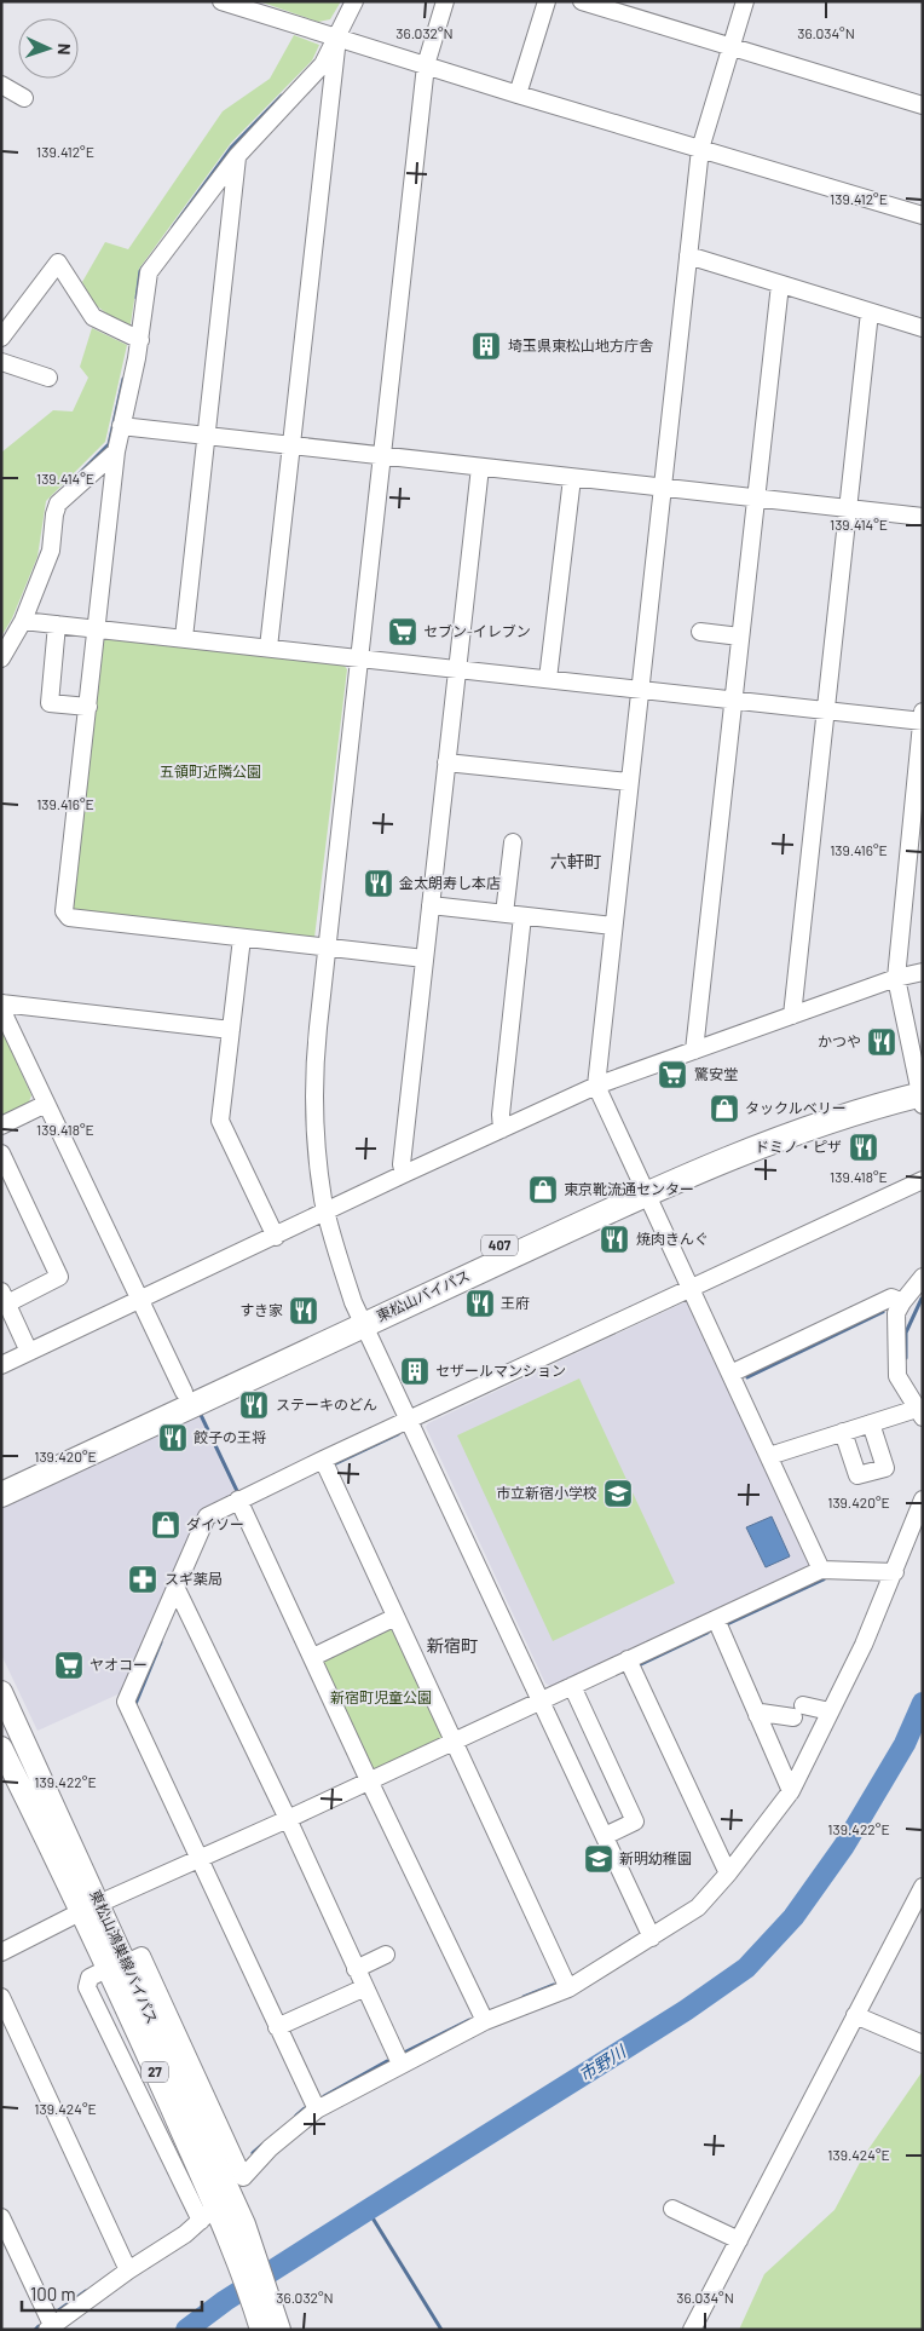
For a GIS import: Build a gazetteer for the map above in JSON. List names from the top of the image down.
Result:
{
  "streets": {
    "highway": ["407", "東松山バイパス"],
    "main road": ["東松山鴻巣線バイパス", "27"]
  },
  "crossings": [
    ["東松山鴻巣線バイパス", "27"]
  ],
  "districts": ["六軒町", "新宿町"],
  "water": ["市野川"],
  "parks": ["五領町近隣公園", "新宿町児童公園"],
  "places": {
    "building": ["埼玉県東松山地方庁舎", "セザールマンション"],
    "supermarket": ["セブン-イレブン", "驚安堂", "ヤオコー"],
    "restaurant": [
      "金太朗寿し本店",
      "かつや",
      "ドミノ・ピザ",
      "焼肉きんぐ",
      "王府",
      "すき家",
      "ステーキのどん",
      "餃子の王将"
    ],
    "shop": ["タックルベリー", "東京靴流通センター", "ダイソー"],
    "school or university": ["市立新宿小学校", "新明幼稚園"],
    "pharmacy": ["スギ薬局"]
  },
  "scale_bar": "100 m",
  "north": "right",
  "coordinates": [
    "36.032°N",
    "36.034°N",
    "139.412°E",
    "139.414°E",
    "139.416°E",
    "139.418°E",
    "139.420°E",
    "139.422°E",
    "139.424°E"
  ]
}
